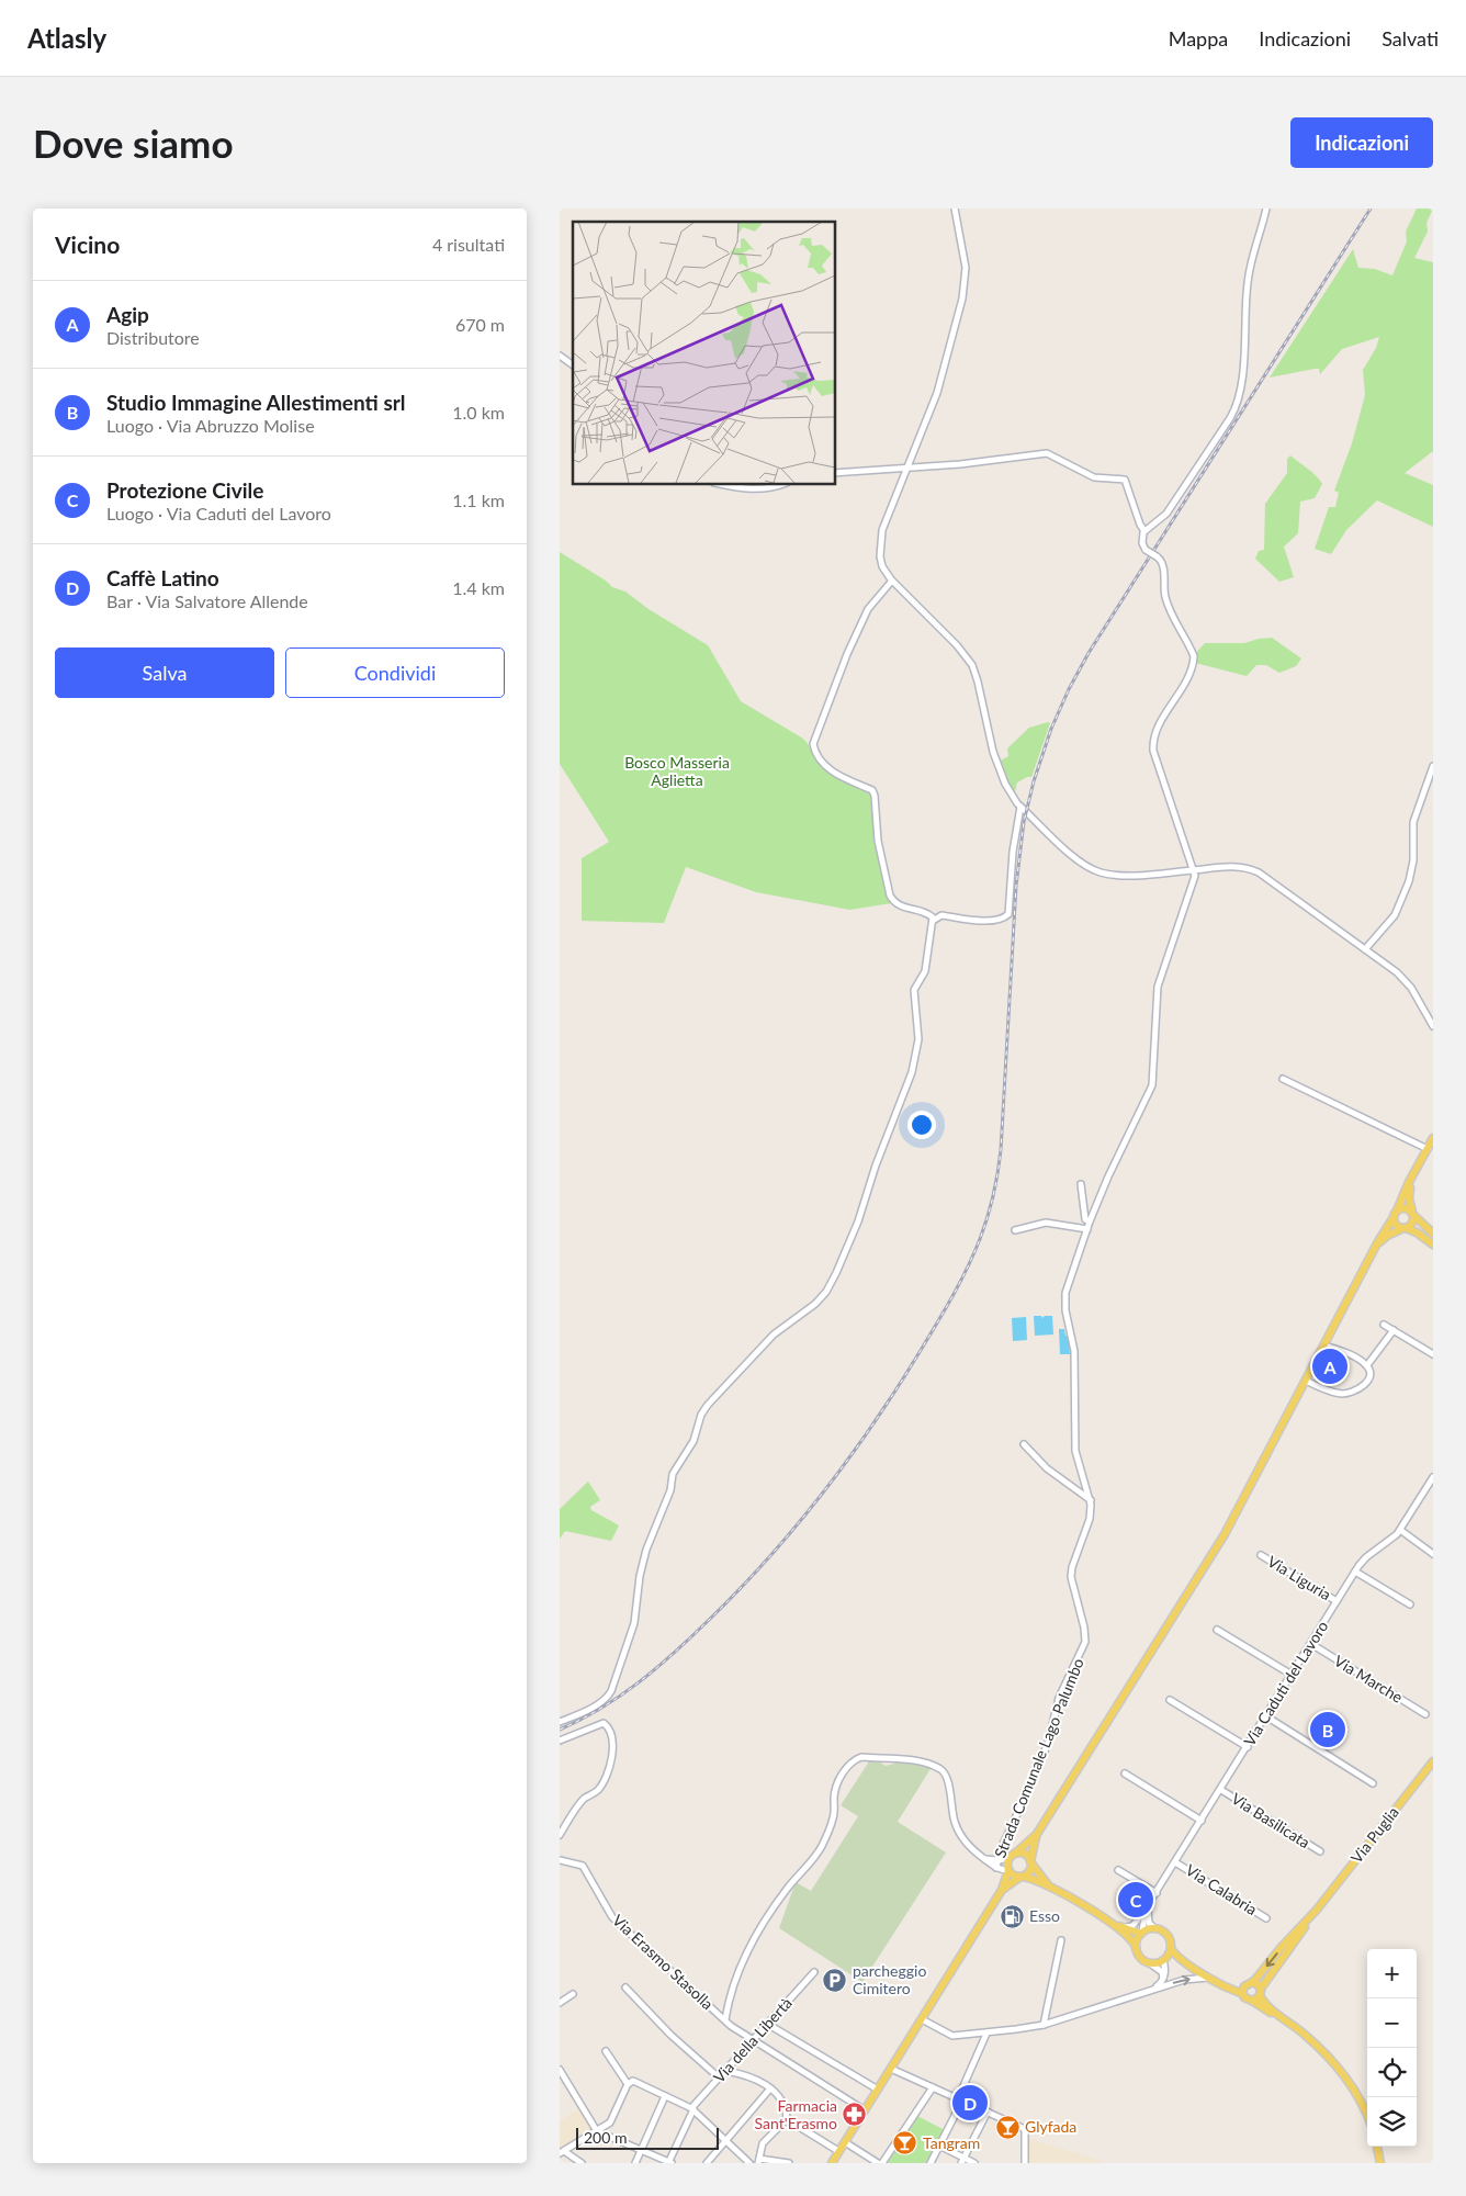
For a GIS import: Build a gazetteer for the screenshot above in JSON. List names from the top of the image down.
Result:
{
  "streets": {
    "main road": ["Via Puglia"],
    "street": [
      "Via Liguria",
      "Via Marche",
      "Via Caduti del Lavoro",
      "Strada Comunale Lago Palumbo",
      "Via Basilicata",
      "Via Calabria",
      "Via Erasmo Stasolla",
      "Via della Libertà"
    ]
  },
  "crossings": [
    ["Via Liguria", "Via Caduti del Lavoro"],
    ["Via Marche", "Via Caduti del Lavoro"],
    ["Via Caduti del Lavoro", "Via Basilicata"],
    ["Via Caduti del Lavoro", "Via Calabria"],
    ["Via Erasmo Stasolla", "Via della Libertà"]
  ],
  "parks": ["Bosco Masseria Aglietta"],
  "places": {
    "fuel station": ["Esso"],
    "parking": ["parcheggio Cimitero"],
    "pharmacy": ["Farmacia Sant'Erasmo"],
    "bar": ["Glyfada", "Tangram"]
  },
  "scale_bar": "200 m",
  "page": {
    "header": "Atlasly",
    "nav": ["Mappa", "Indicazioni", "Salvati"],
    "buttons": [
      "Indicazioni",
      ["Salva", "Condividi"]
    ],
    "title": "Dove siamo",
    "heading": ["Vicino", "4 risultati"],
    "list": [
      {
        "mark": "A",
        "name": "Agip",
        "note": "Distributore",
        "value": "670 m"
      },
      {
        "mark": "B",
        "name": "Studio Immagine Allestimenti srl",
        "note": "Luogo · Via Abruzzo Molise",
        "value": "1.0 km"
      },
      {
        "mark": "C",
        "name": "Protezione Civile",
        "note": "Luogo · Via Caduti del Lavoro",
        "value": "1.1 km"
      },
      {
        "mark": "D",
        "name": "Caffè Latino",
        "note": "Bar · Via Salvatore Allende",
        "value": "1.4 km"
      }
    ],
    "pins": [
      "A",
      "B",
      "C",
      "D"
    ],
    "map_buttons": ["+", "−"],
    "scale": "200 m"
  }
}
